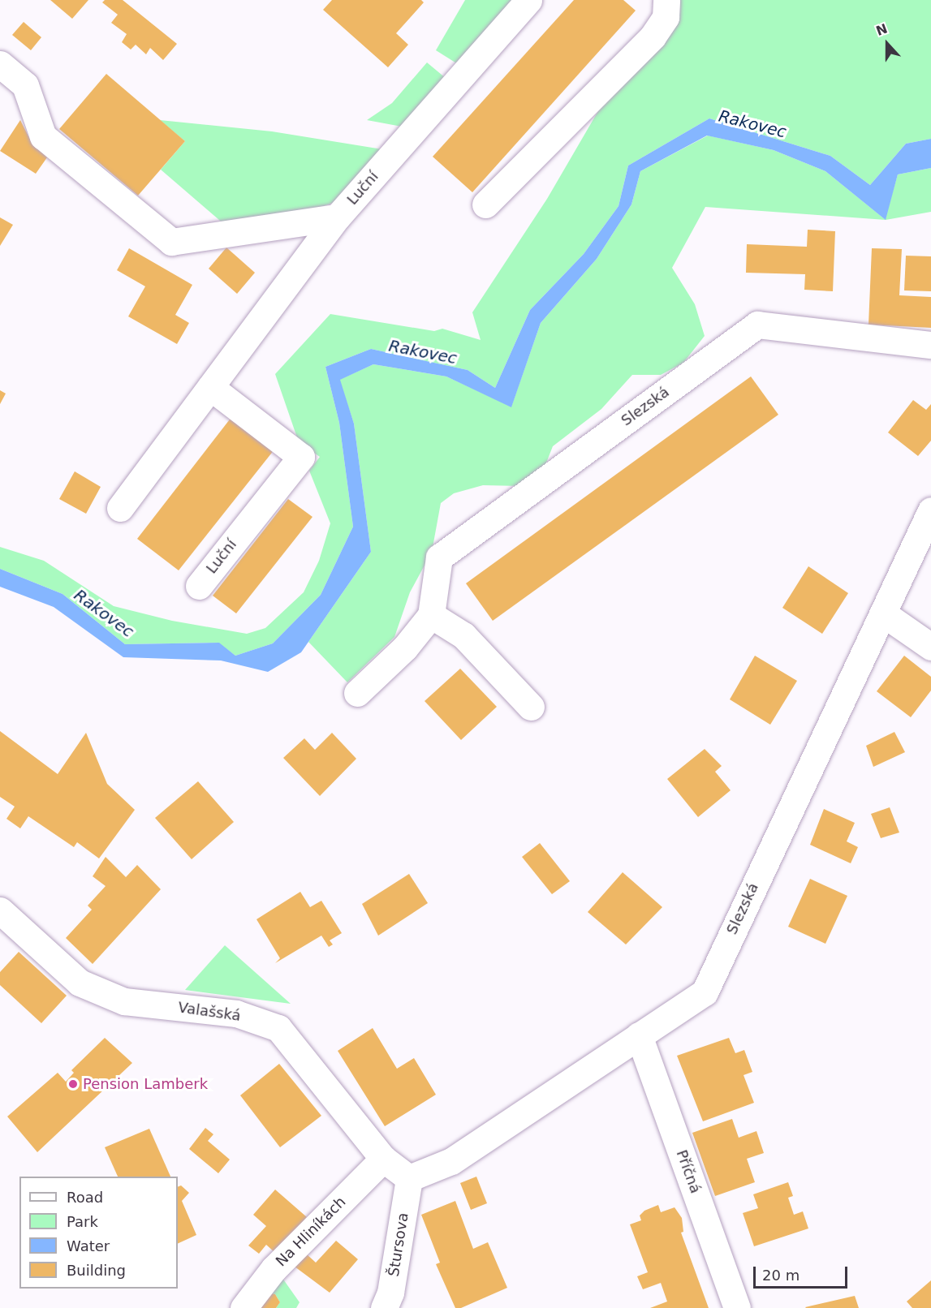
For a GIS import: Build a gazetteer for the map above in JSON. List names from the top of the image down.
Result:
{
  "streets": {
    "street": [
      "Luční",
      "Slezská",
      "Valašská",
      "Příčná",
      "Na Hliníkách",
      "Štursova"
    ]
  },
  "crossings": [
    ["Slezská", "Valašská"],
    ["Slezská", "Příčná"],
    ["Slezská", "Štursova"],
    ["Valašská", "Na Hliníkách"],
    ["Valašská", "Štursova"]
  ],
  "water": ["Rakovec"],
  "places": ["Pension Lamberk"],
  "legend": [
    "Road",
    "Park",
    "Water",
    "Building"
  ],
  "scale_bar": "20 m",
  "north": "top"
}
